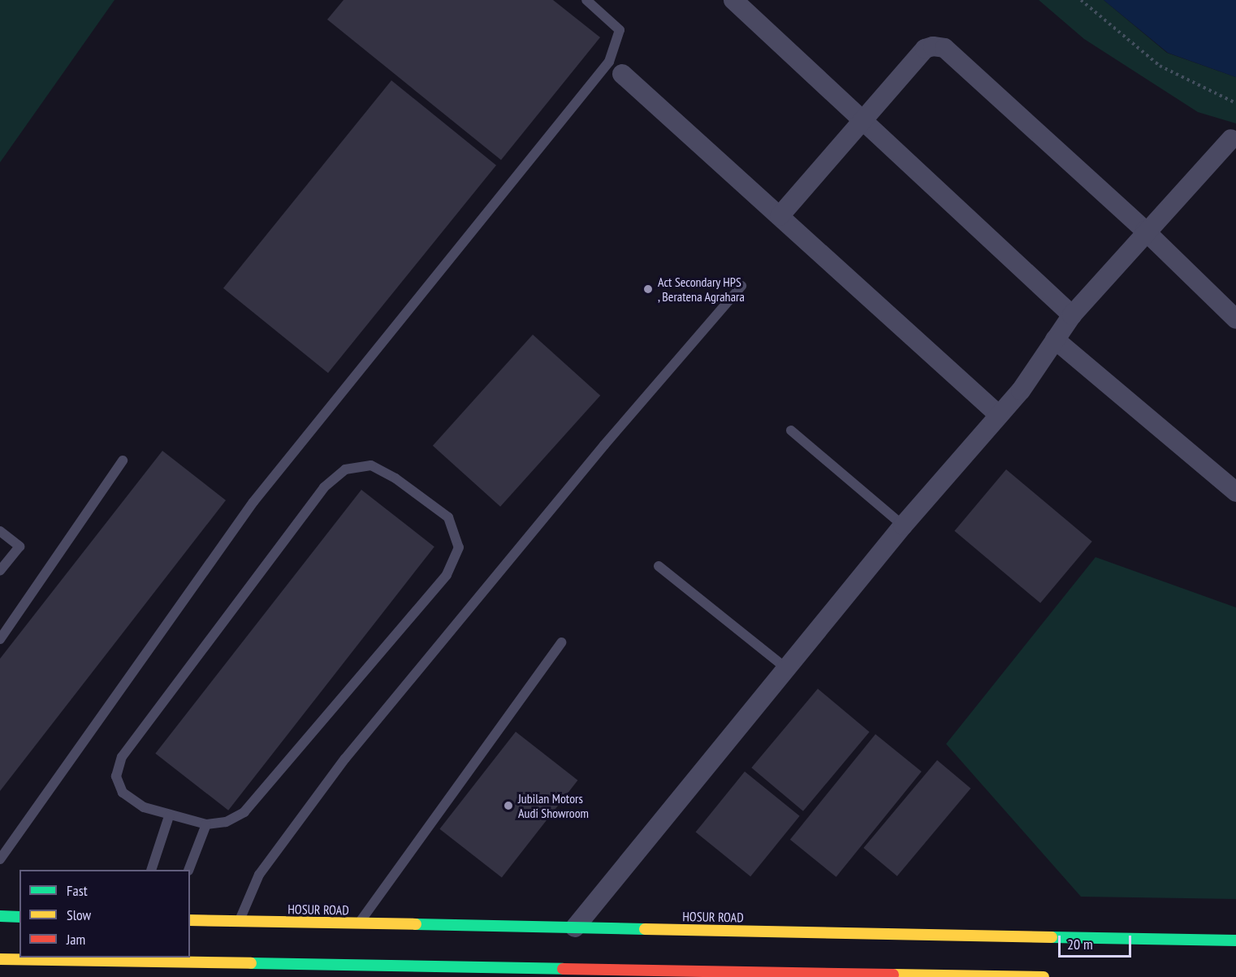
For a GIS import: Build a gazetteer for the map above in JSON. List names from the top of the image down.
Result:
{
  "streets": {
    "main road": ["HOSUR ROAD"]
  },
  "places": ["Act Secondary HPS , Beratena Agrahara", "Jubilan Motors Audi Showroom"],
  "legend": ["Fast", "Slow", "Jam"],
  "scale_bar": "20 m"
}
